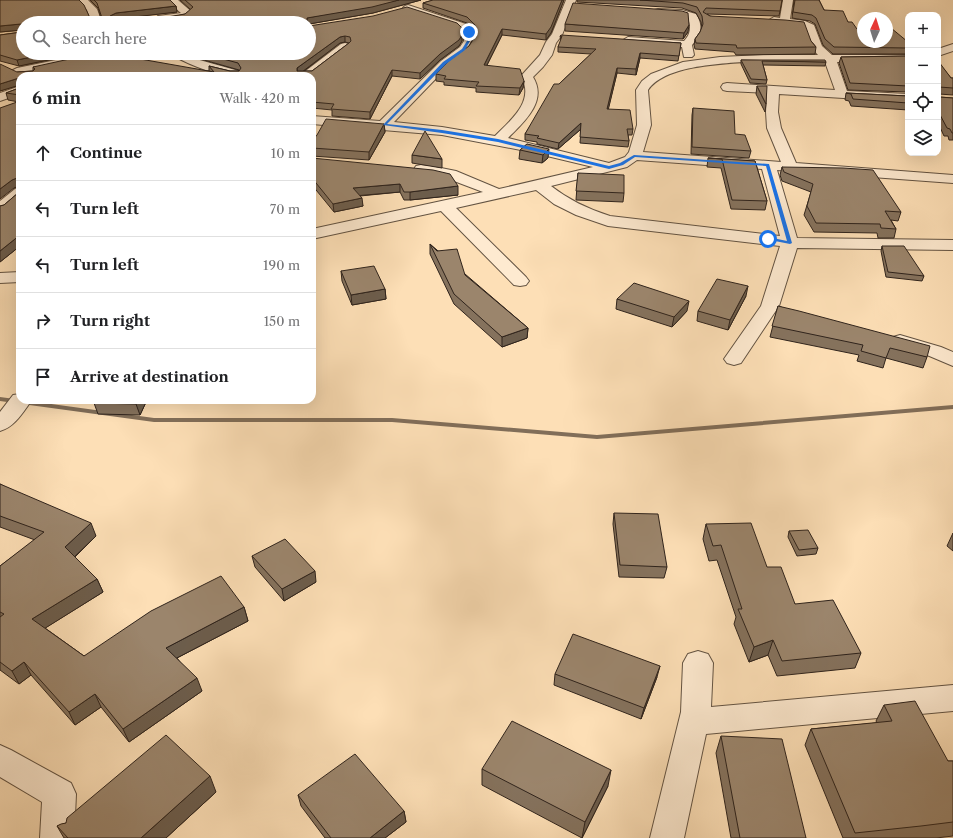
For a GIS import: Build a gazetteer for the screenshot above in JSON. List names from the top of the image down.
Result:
{
  "north": "top",
  "page": {
    "map_buttons": ["+", "−"],
    "search": "Search here",
    "heading": ["6 min", "Walk · 420 m"],
    "list": [
      ["Continue", "10 m"],
      ["Turn left", "70 m"],
      ["Turn left", "190 m"],
      ["Turn right", "150 m"],
      "Arrive at destination"
    ]
  }
}
